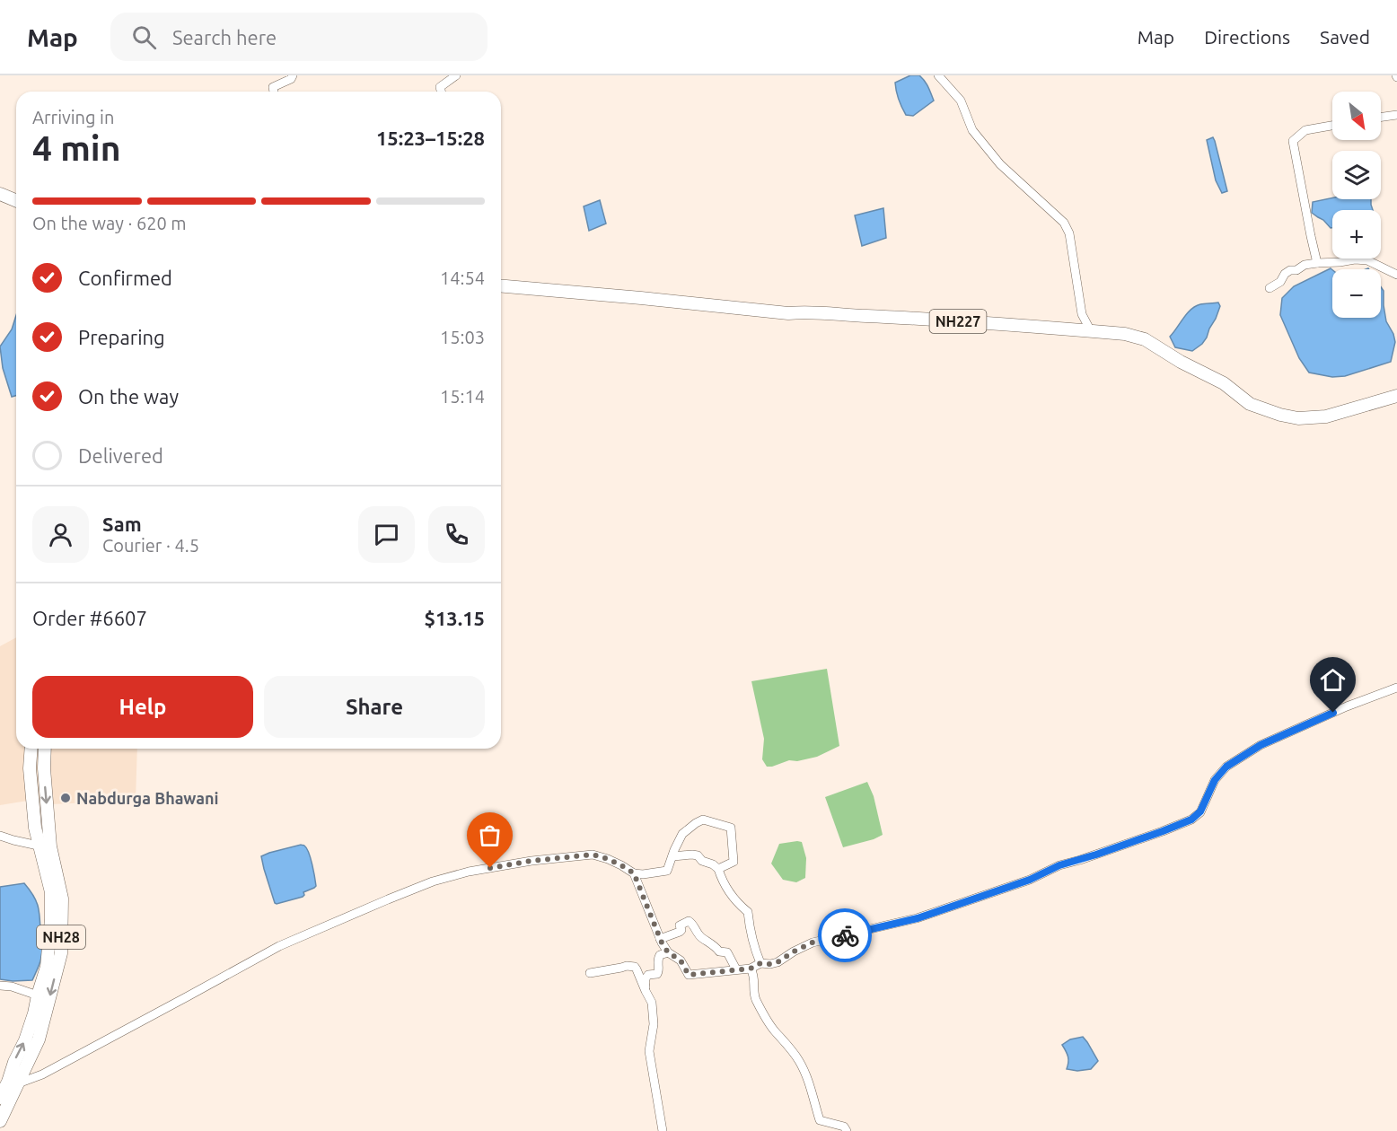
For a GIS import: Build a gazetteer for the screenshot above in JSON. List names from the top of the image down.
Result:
{
  "streets": {
    "highway": ["NH227", "NH28"]
  },
  "places": ["Nabdurga Bhawani"],
  "north": "bottom right",
  "page": {
    "header": "Map",
    "search": "Search here",
    "nav": ["Map", "Directions", "Saved"],
    "map_buttons": ["+", "−"],
    "heading": ["4 min", "Arriving in", "15:23–15:28"],
    "panel": [
      "Sam",
      "Courier · 4.5",
      "Order #6607",
      "$13.15"
    ],
    "bar": "On the way · 620 m",
    "list": [
      ["Confirmed", "14:54"],
      ["Preparing", "15:03"],
      ["On the way", "15:14"],
      "Delivered"
    ],
    "buttons": ["Help", "Share"]
  }
}
